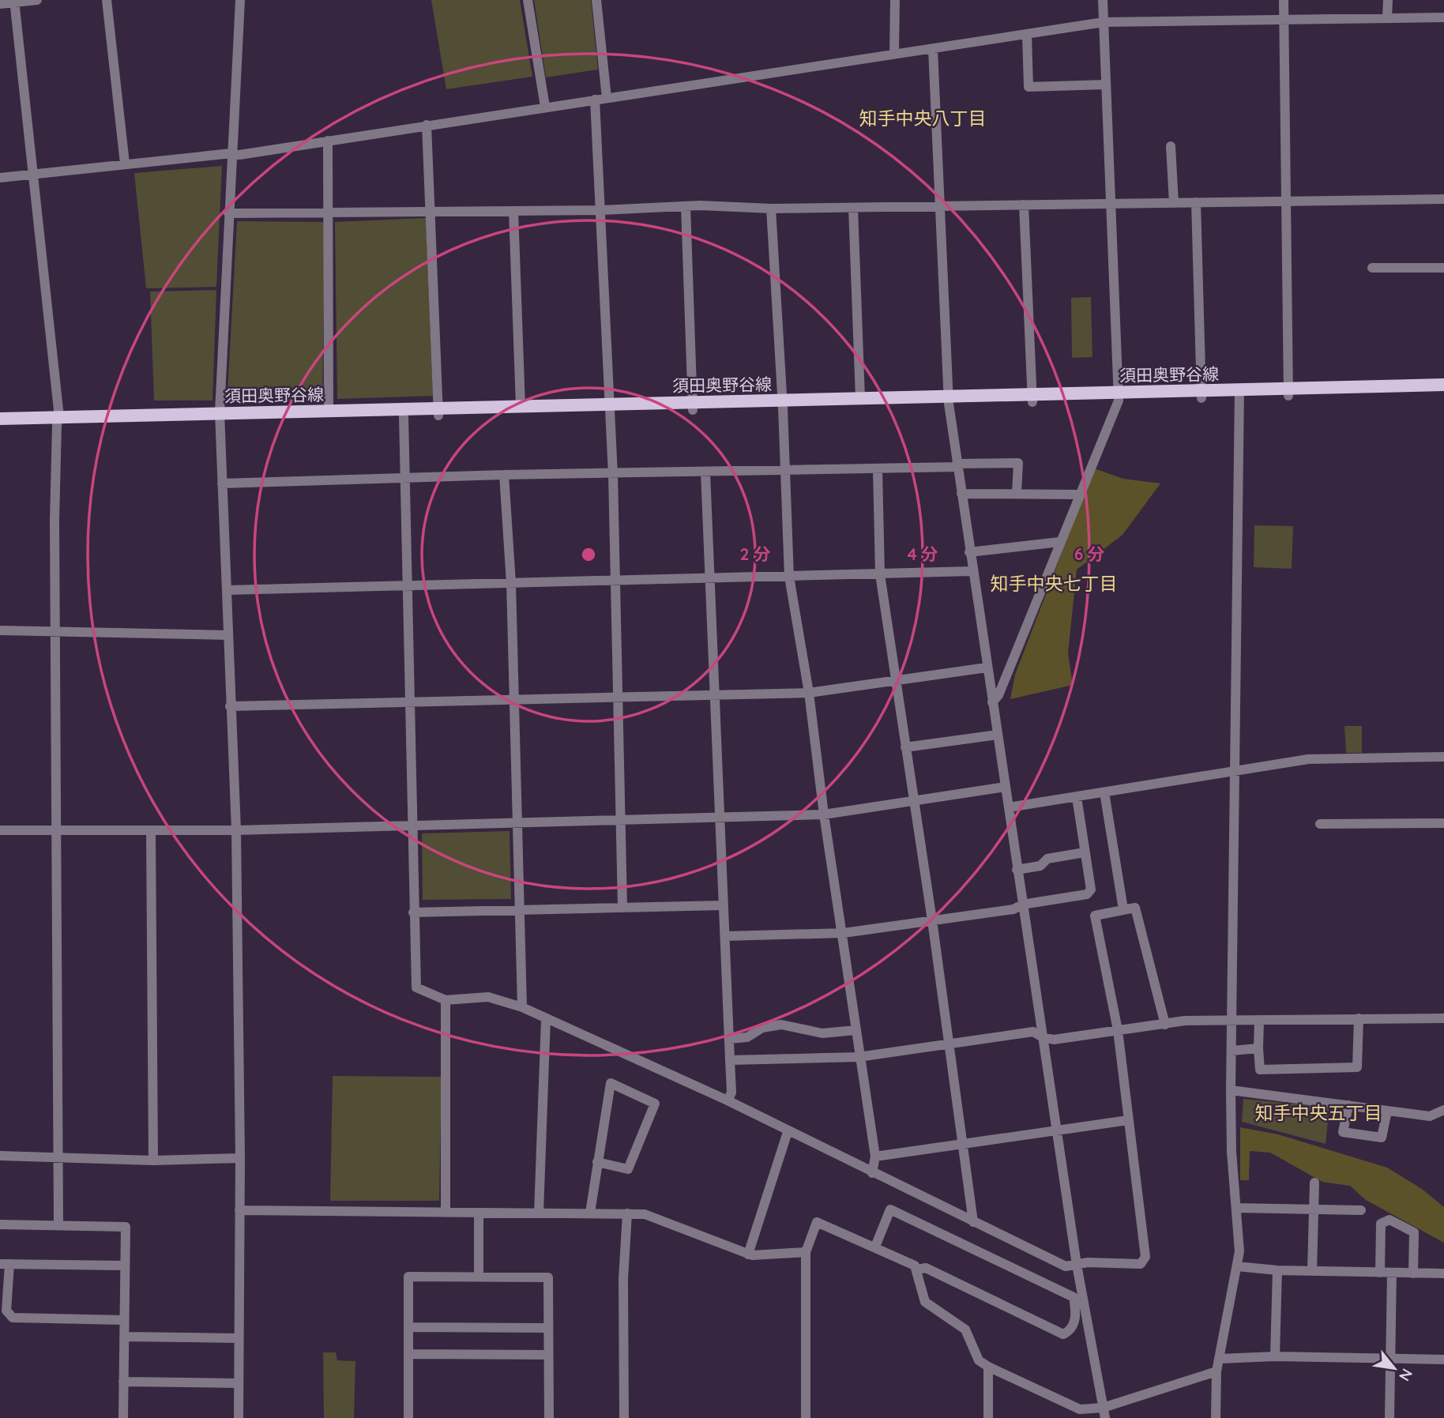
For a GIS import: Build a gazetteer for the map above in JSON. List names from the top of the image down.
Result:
{
  "streets": {
    "main road": ["須田奥野谷線"]
  },
  "districts": ["知手中央八丁目", "知手中央七丁目", "知手中央五丁目"],
  "north": "bottom right",
  "rings": ["2 分", "4 分", "6 分"]
}
